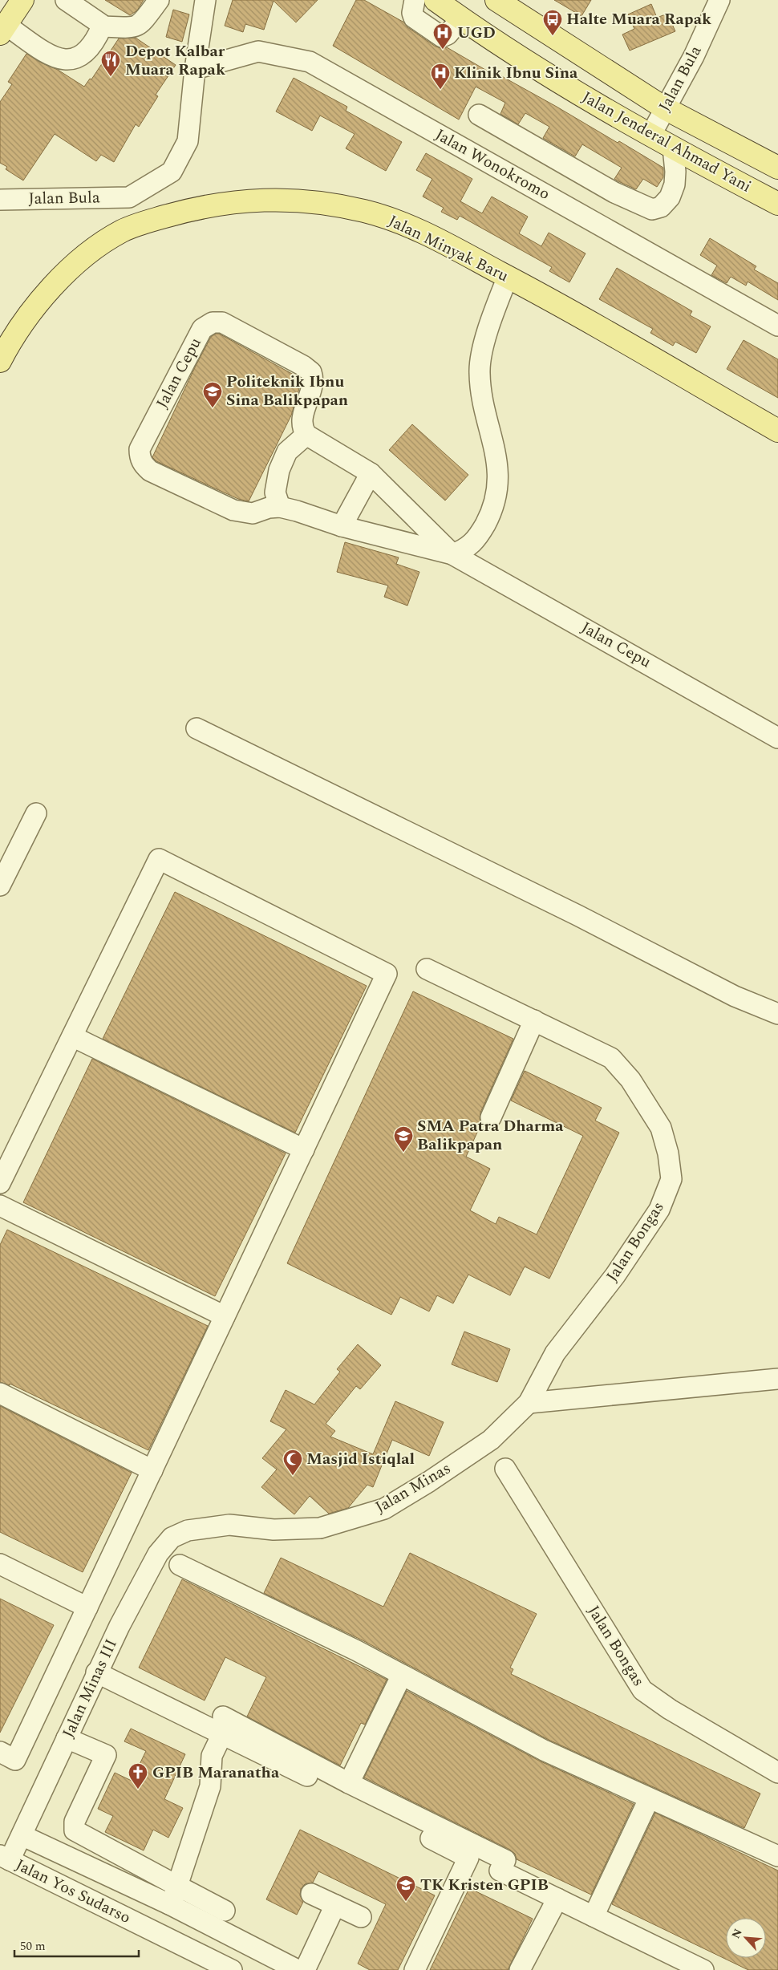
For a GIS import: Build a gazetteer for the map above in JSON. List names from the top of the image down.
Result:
{
  "streets": {
    "main road": ["Jalan Jenderal Ahmad Yani", "Jalan Minyak Baru"],
    "street": [
      "Jalan Bula",
      "Jalan Wonokromo",
      "Jalan Cepu",
      "Jalan Bongas",
      "Jalan Minas",
      "Jalan Minas III",
      "Jalan Yos Sudarso"
    ]
  },
  "crossings": [
    ["Jalan Bula", "Jalan Jenderal Ahmad Yani"],
    ["Jalan Bula", "Jalan Wonokromo"],
    ["Jalan Bongas", "Jalan Minas"],
    ["Jalan Minas", "Jalan Minas III"],
    ["Jalan Minas III", "Jalan Yos Sudarso"]
  ],
  "places": {
    "bus stop": ["Halte Muara Rapak"],
    "hospital": ["UGD", "Klinik Ibnu Sina"],
    "restaurant": ["Depot Kalbar Muara Rapak"],
    "school or university": ["Politeknik Ibnu Sina Balikpapan", "SMA Patra Dharma Balikpapan", "TK Kristen GPIB"],
    "mosque": ["Masjid Istiqlal"],
    "church": ["GPIB Maranatha"]
  },
  "scale_bar": "50 m",
  "north": "top left"
}
